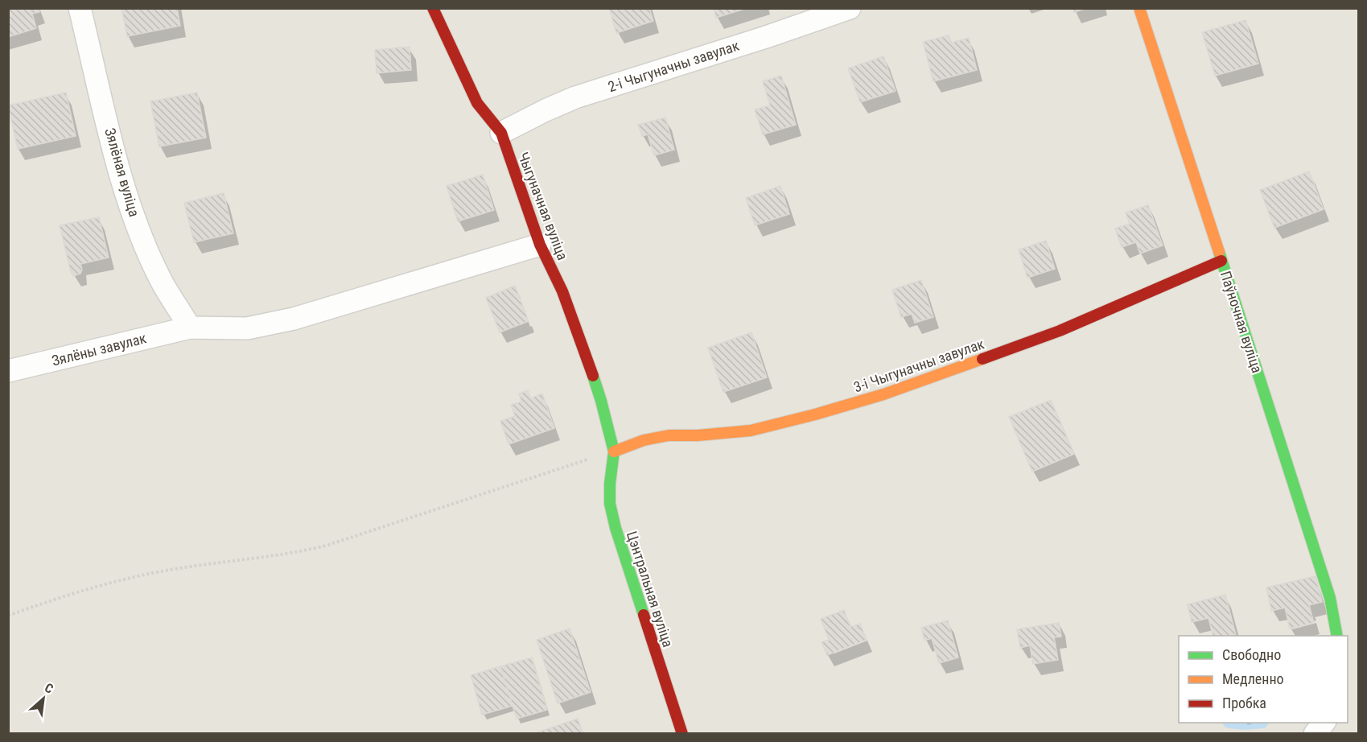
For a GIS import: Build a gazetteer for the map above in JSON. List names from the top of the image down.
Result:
{
  "streets": {
    "street": [
      "2-і Чыгуначны завулак",
      "Зялёная вуліца",
      "Чыгуначная вуліца",
      "Паўночная вуліца",
      "Зялёны завулак",
      "3-і Чыгуначны завулак",
      "Цэнтральная вуліца"
    ]
  },
  "crossings": [
    ["2-і Чыгуначны завулак", "Чыгуначная вуліца"],
    ["Зялёная вуліца", "Зялёны завулак"],
    ["Чыгуначная вуліца", "Зялёны завулак"],
    ["Чыгуначная вуліца", "3-і Чыгуначны завулак"],
    ["Чыгуначная вуліца", "Цэнтральная вуліца"],
    ["Паўночная вуліца", "3-і Чыгуначны завулак"],
    ["3-і Чыгуначны завулак", "Цэнтральная вуліца"]
  ],
  "legend": ["Свободно", "Медленно", "Пробка"],
  "north": "top right"
}
